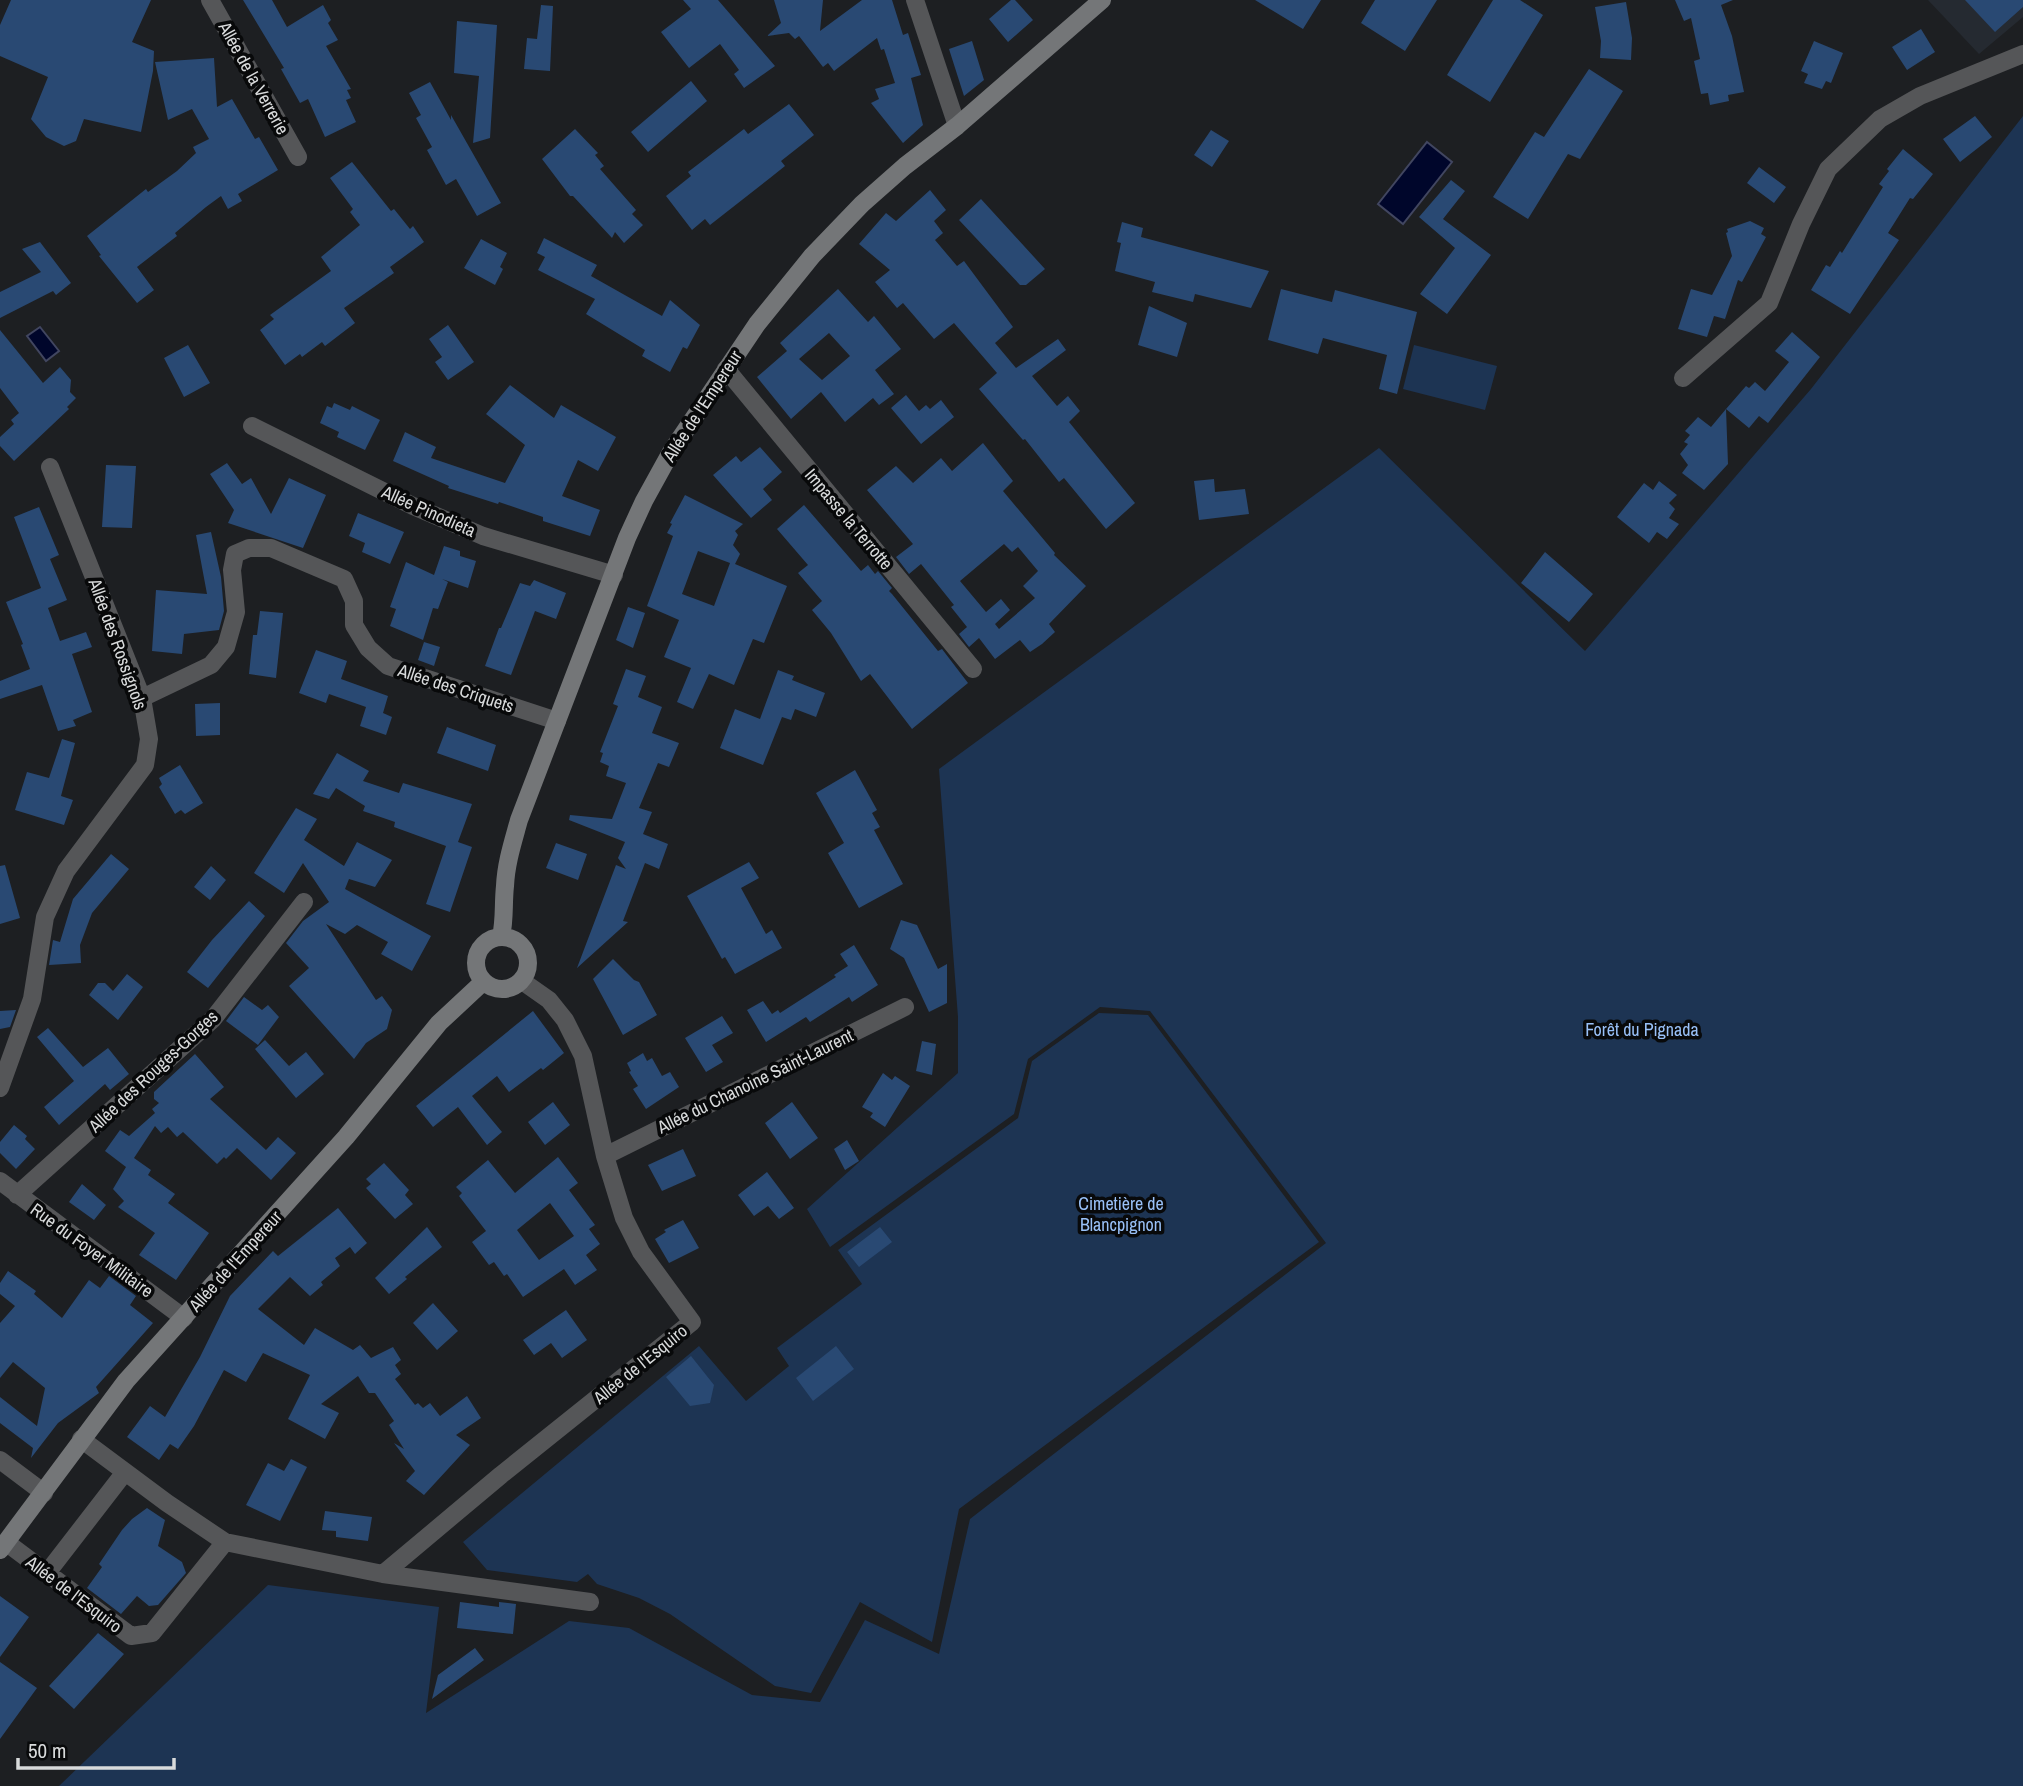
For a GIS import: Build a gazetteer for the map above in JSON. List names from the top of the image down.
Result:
{
  "streets": {
    "street": [
      "Allée de la Verrerie",
      "Allée de l'Empereur",
      "Allée Pinodieta",
      "Impasse la Terrotte",
      "Allée des Rossignols",
      "Allée des Criquets",
      "Allée des Rouges-Gorges",
      "Allée du Chanoine Saint-Laurent",
      "Rue du Foyer Militaire",
      "Allée de l'Esquiro"
    ]
  },
  "crossings": [
    ["Allée de l'Empereur", "Allée Pinodieta"],
    ["Allée de l'Empereur", "Impasse la Terrotte"],
    ["Allée de l'Empereur", "Allée des Criquets"],
    ["Allée de l'Empereur", "Rue du Foyer Militaire"],
    ["Allée de l'Empereur", "Allée de l'Esquiro"],
    ["Allée des Rossignols", "Allée des Criquets"],
    ["Allée des Rouges-Gorges", "Rue du Foyer Militaire"],
    ["Allée du Chanoine Saint-Laurent", "Allée de l'Esquiro"]
  ],
  "parks": ["Forêt du Pignada", "Cimetière de Blancpignon"],
  "scale_bar": "50 m"
}
